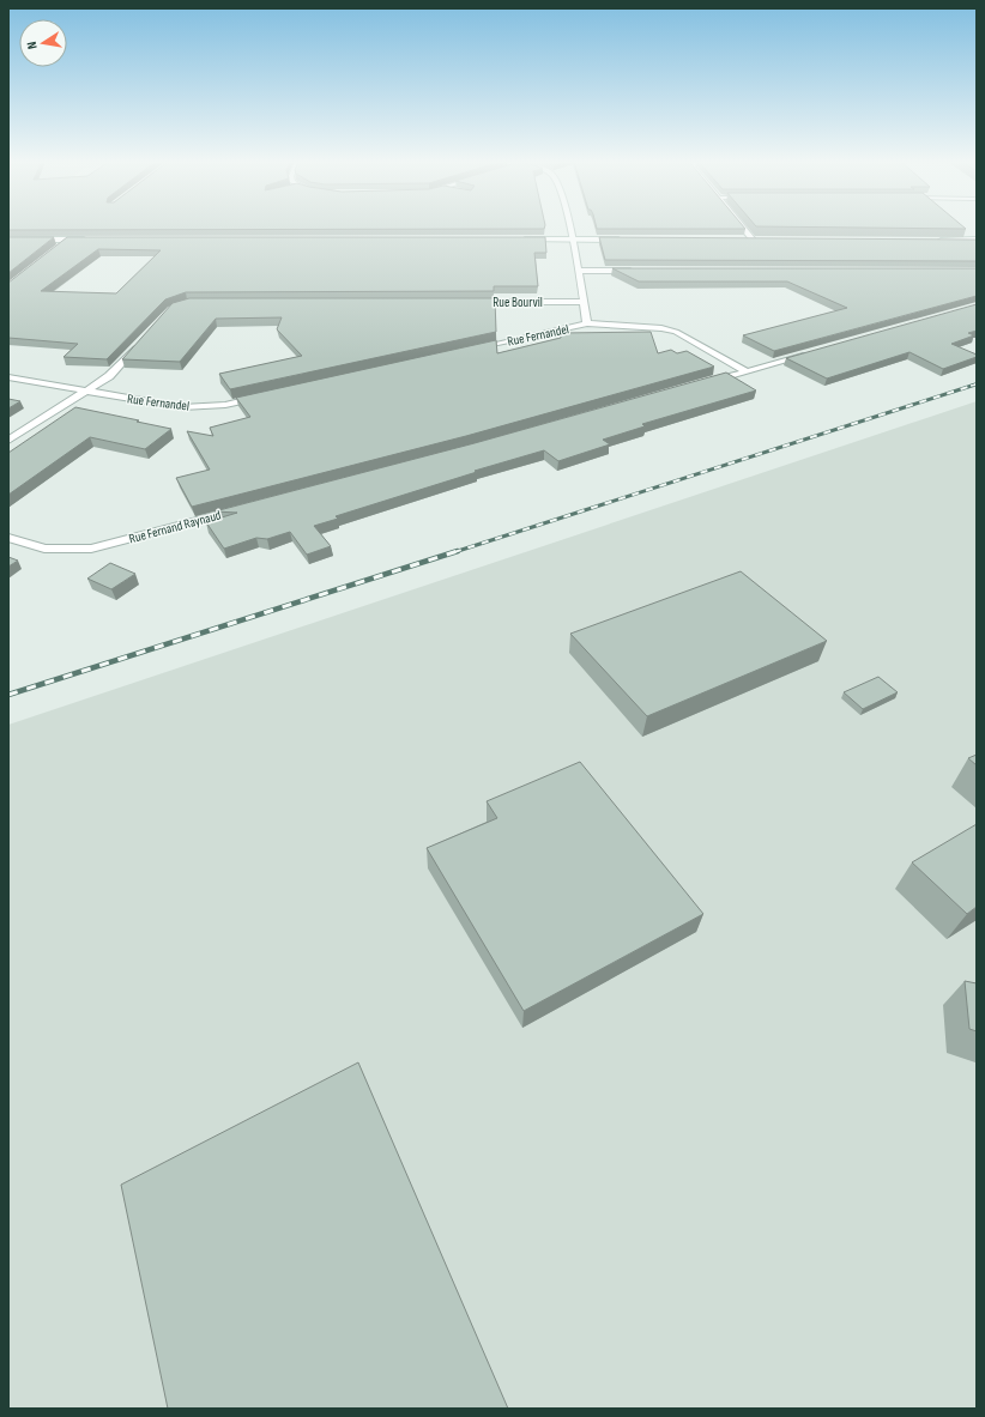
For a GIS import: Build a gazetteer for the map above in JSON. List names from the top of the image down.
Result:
{
  "streets": {
    "street": ["Rue Bourvil", "Rue Fernandel", "Rue Fernand Raynaud"]
  },
  "north": "left"
}
